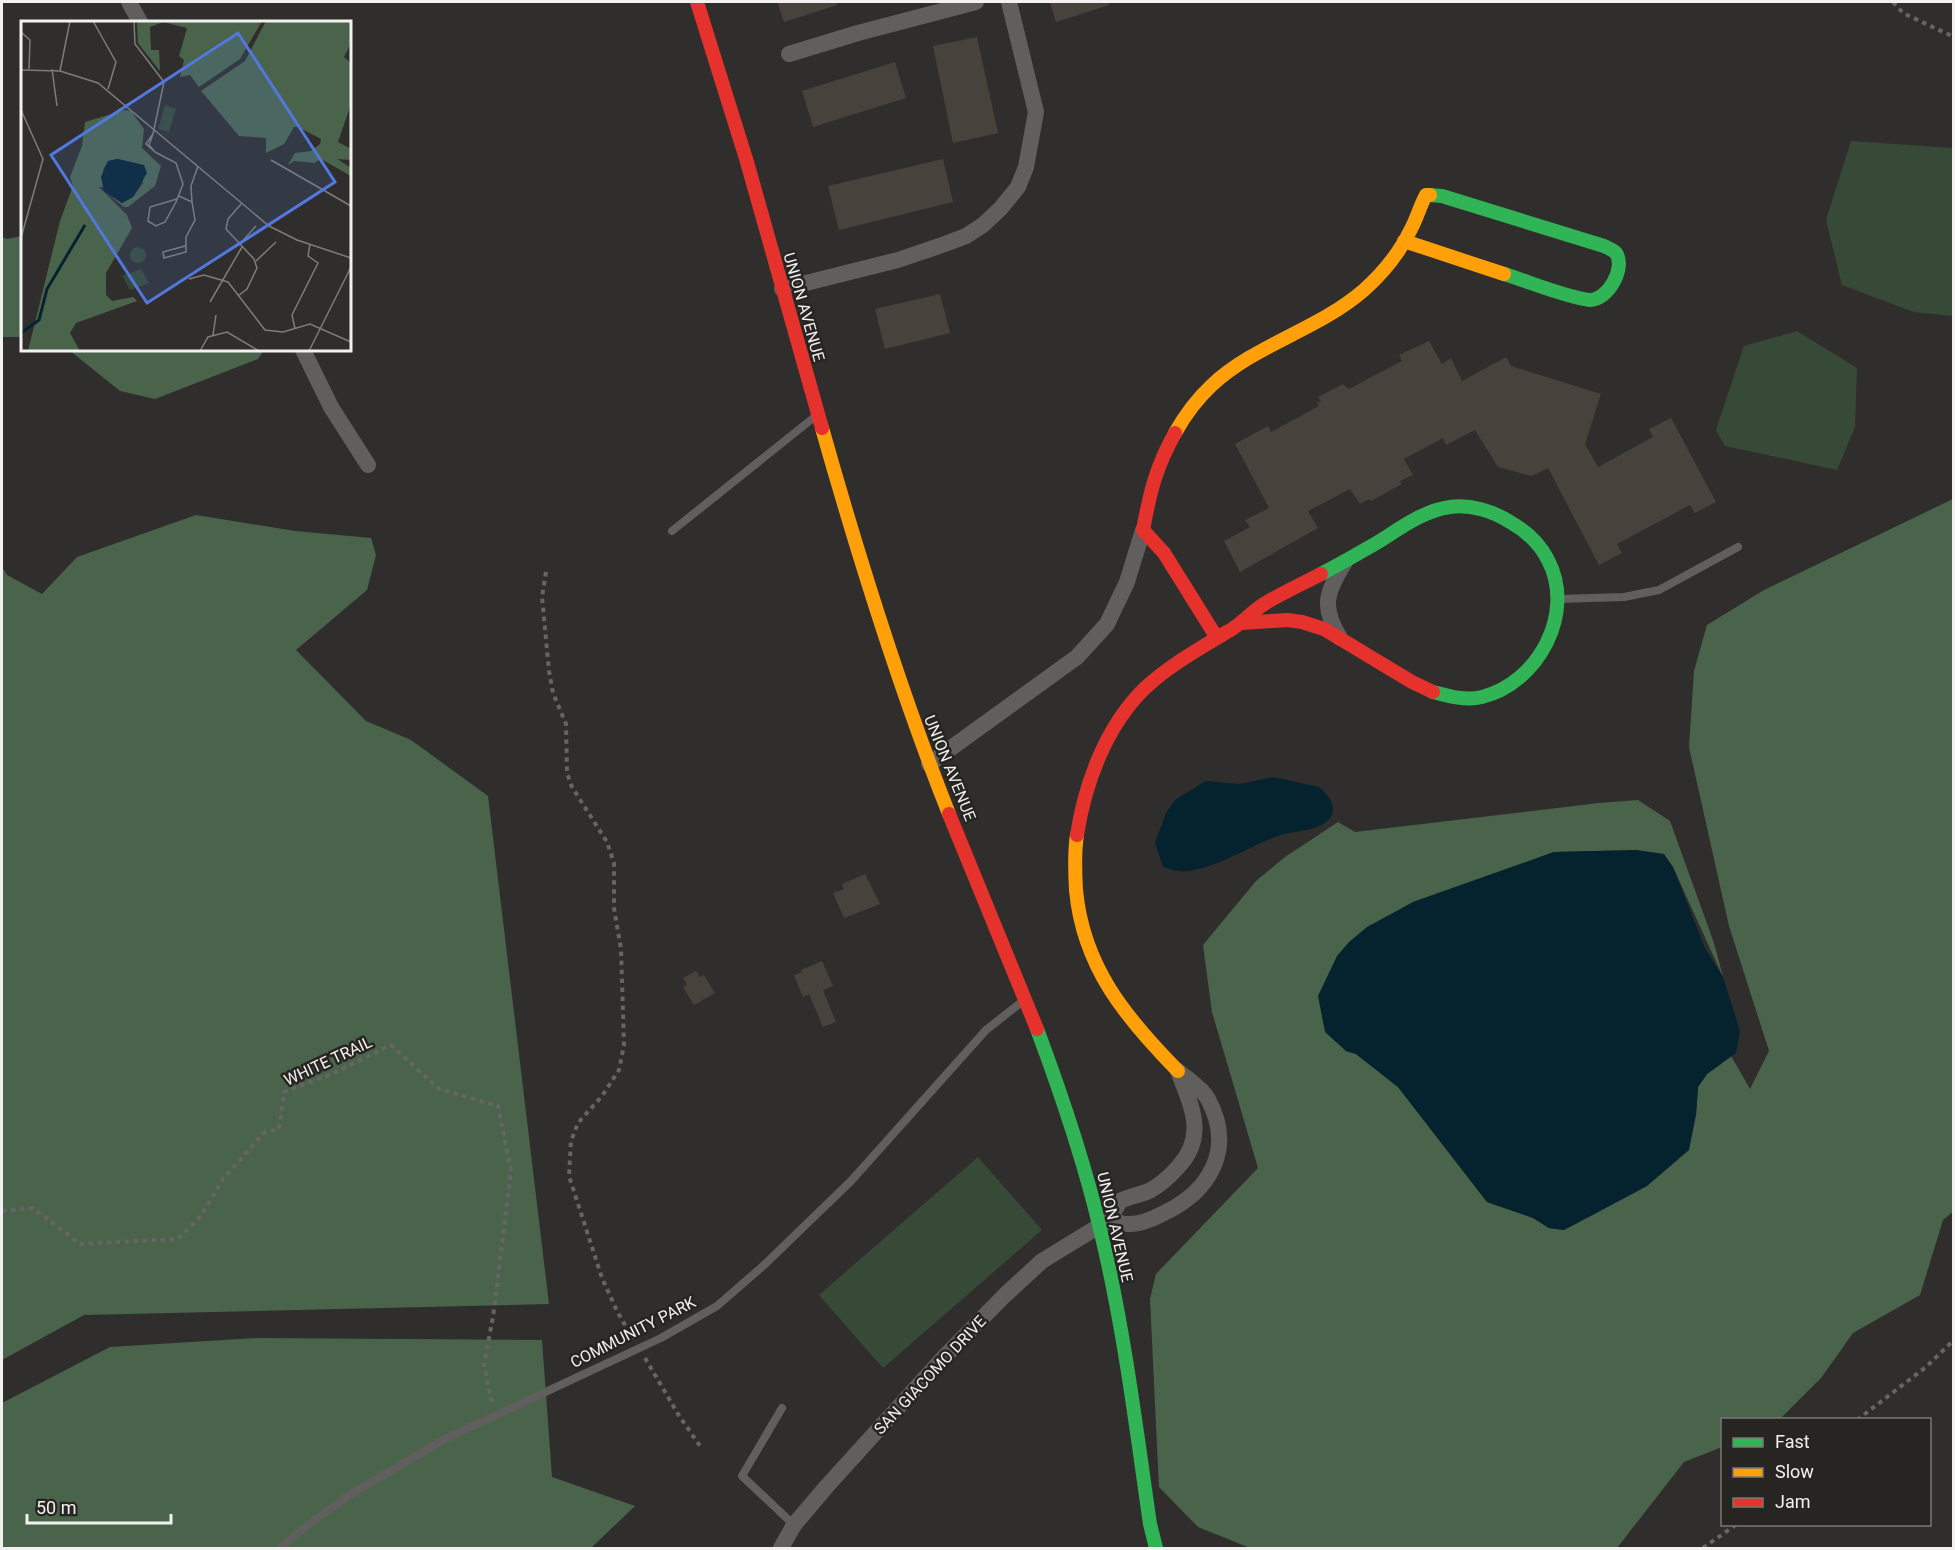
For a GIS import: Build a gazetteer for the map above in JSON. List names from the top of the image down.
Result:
{
  "streets": {
    "street": ["UNION AVENUE", "SAN GIACOMO DRIVE"],
    "lane": ["COMMUNITY PARK"],
    "path": ["WHITE TRAIL"]
  },
  "crossings": [
    ["UNION AVENUE", "COMMUNITY PARK"],
    ["UNION AVENUE", "SAN GIACOMO DRIVE"],
    ["WHITE TRAIL", "COMMUNITY PARK"]
  ],
  "legend": ["Fast", "Slow", "Jam"],
  "scale_bar": "50 m"
}
